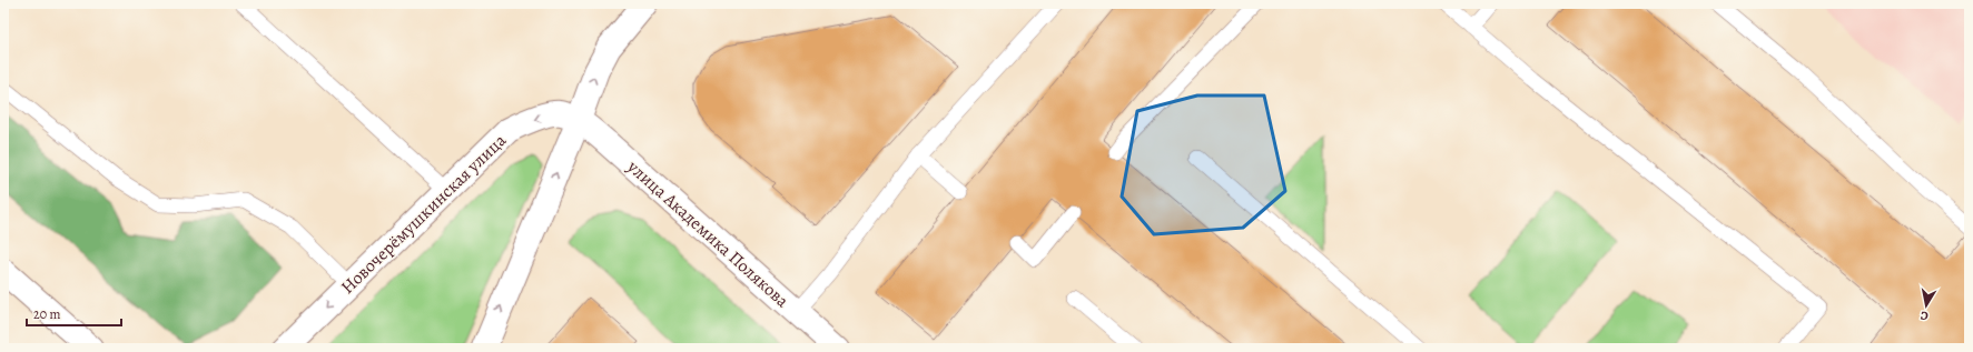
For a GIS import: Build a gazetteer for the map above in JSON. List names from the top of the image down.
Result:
{
  "streets": {
    "street": ["Новочерёмушкинская улица", "улица Академика Полякова"]
  },
  "crossings": [
    ["Новочерёмушкинская улица", "улица Академика Полякова"]
  ],
  "one_way": ["Новочерёмушкинская улица"],
  "scale_bar": "20 m",
  "north": "bottom"
}
